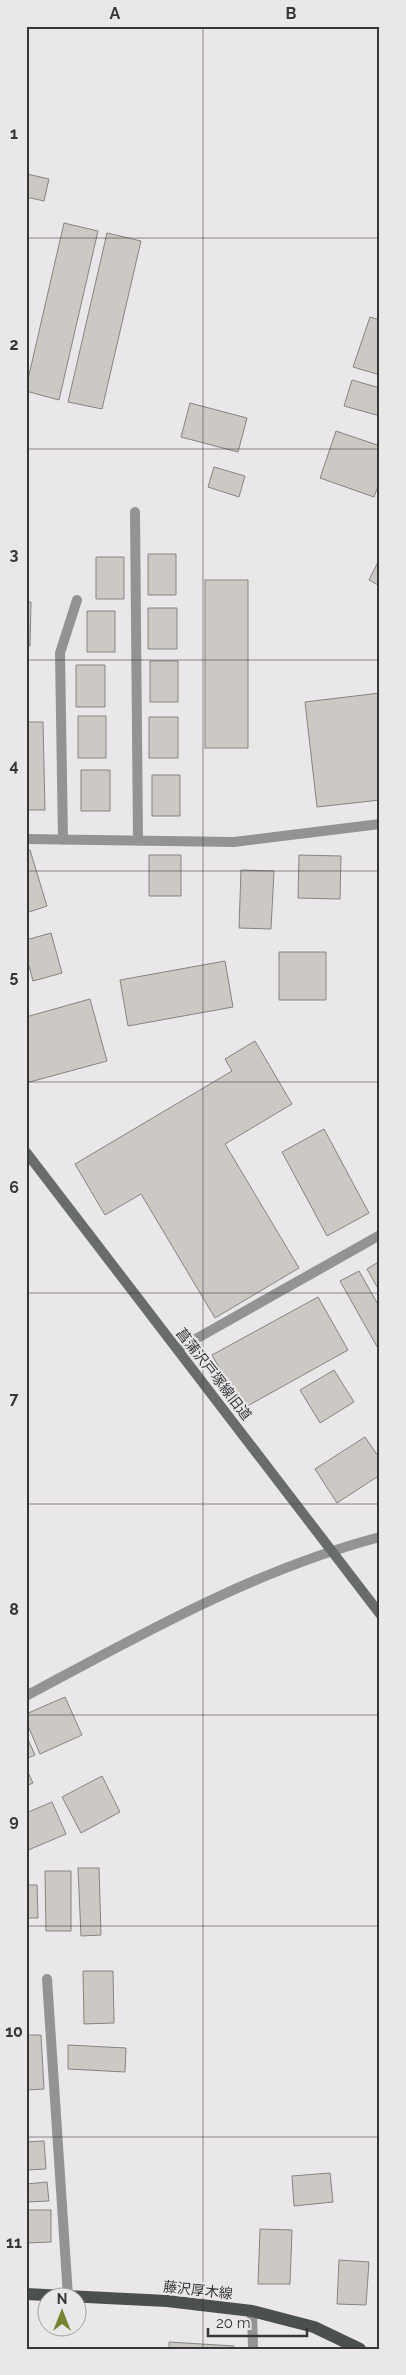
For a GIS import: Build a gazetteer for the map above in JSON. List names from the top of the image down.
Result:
{
  "streets": {
    "main road": ["藤沢厚木線"],
    "street": ["菖蒲沢戸塚線旧道"]
  },
  "scale_bar": "20 m",
  "north": "top",
  "grid": {
    "columns": ["A", "B"],
    "rows": [
      "1",
      "2",
      "3",
      "4",
      "5",
      "6",
      "7",
      "8",
      "9",
      "10",
      "11"
    ]
  }
}
